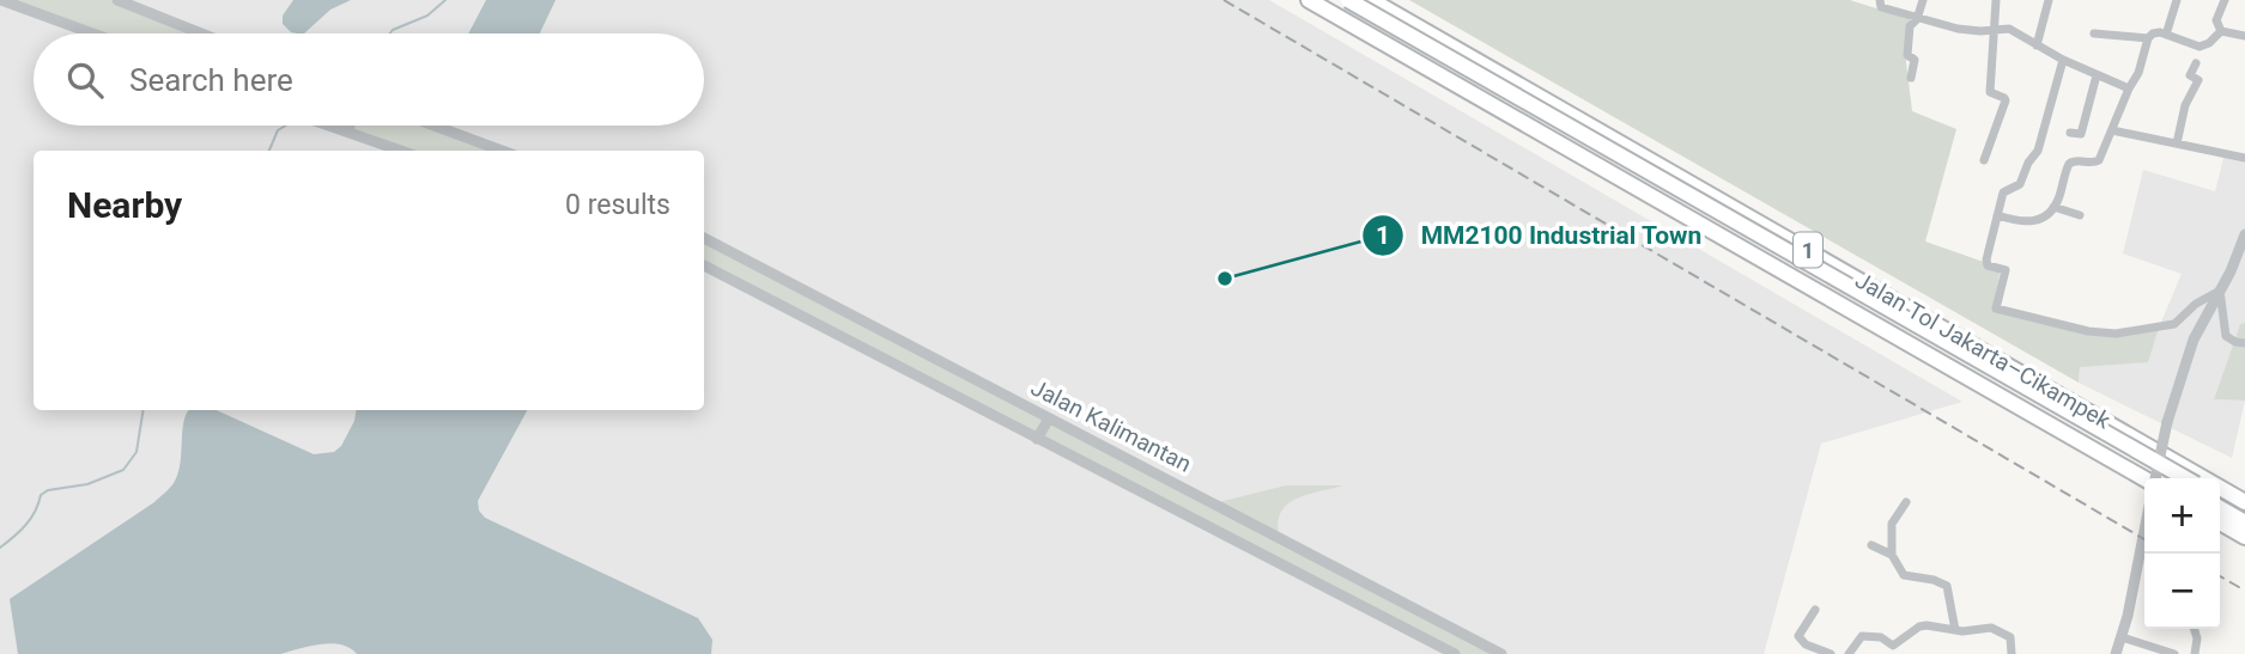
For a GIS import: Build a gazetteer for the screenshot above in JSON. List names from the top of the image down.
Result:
{
  "streets": {
    "highway": ["1", "Jalan Tol Jakarta–Cikampek"],
    "street": ["Jalan Kalimantan"]
  },
  "places": ["MM2100 Industrial Town"],
  "page": {
    "search": "Search here",
    "heading": ["Nearby", "0 results"],
    "map_buttons": ["+", "−"]
  }
}
